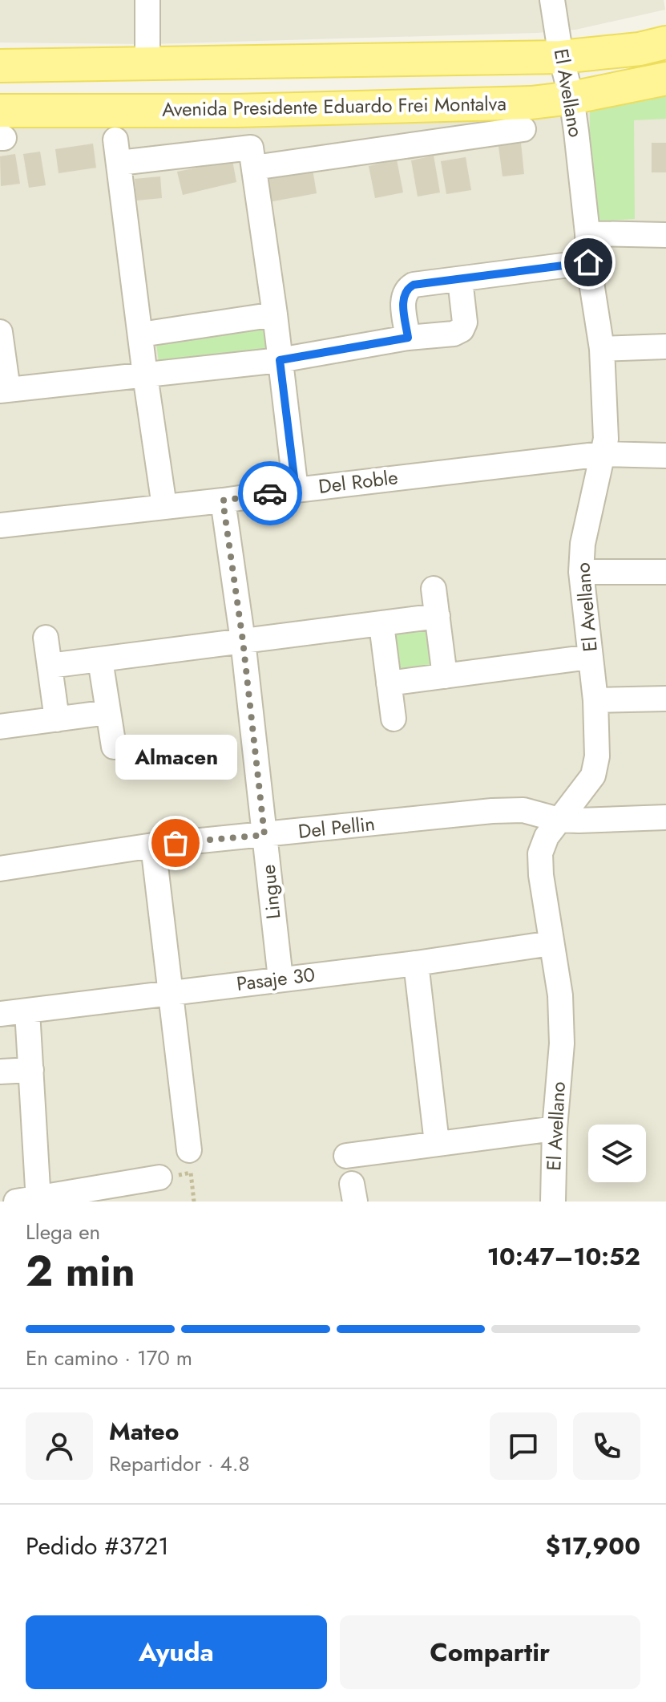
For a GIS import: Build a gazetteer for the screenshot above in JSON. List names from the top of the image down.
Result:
{
  "streets": {
    "main road": ["Avenida Presidente Eduardo Frei Montalva"],
    "street": [
      "El Avellano",
      "Del Roble",
      "Del Pellin",
      "Lingue",
      "Pasaje 30"
    ]
  },
  "crossings": [
    ["El Avellano", "Avenida Presidente Eduardo Frei Montalva"],
    ["El Avellano", "Del Roble"],
    ["El Avellano", "Del Pellin"],
    ["El Avellano", "Pasaje 30"],
    ["Del Roble", "Lingue"],
    ["Del Pellin", "Lingue"],
    ["Lingue", "Pasaje 30"]
  ],
  "places": ["Almacen"],
  "page": {
    "bubble": "Almacen",
    "heading": ["2 min", "Llega en", "10:47–10:52"],
    "panel": [
      "Mateo",
      "Repartidor · 4.8",
      "Pedido #3721",
      "$17,900"
    ],
    "bar": "En camino · 170 m",
    "buttons": ["Ayuda", "Compartir"]
  }
}
